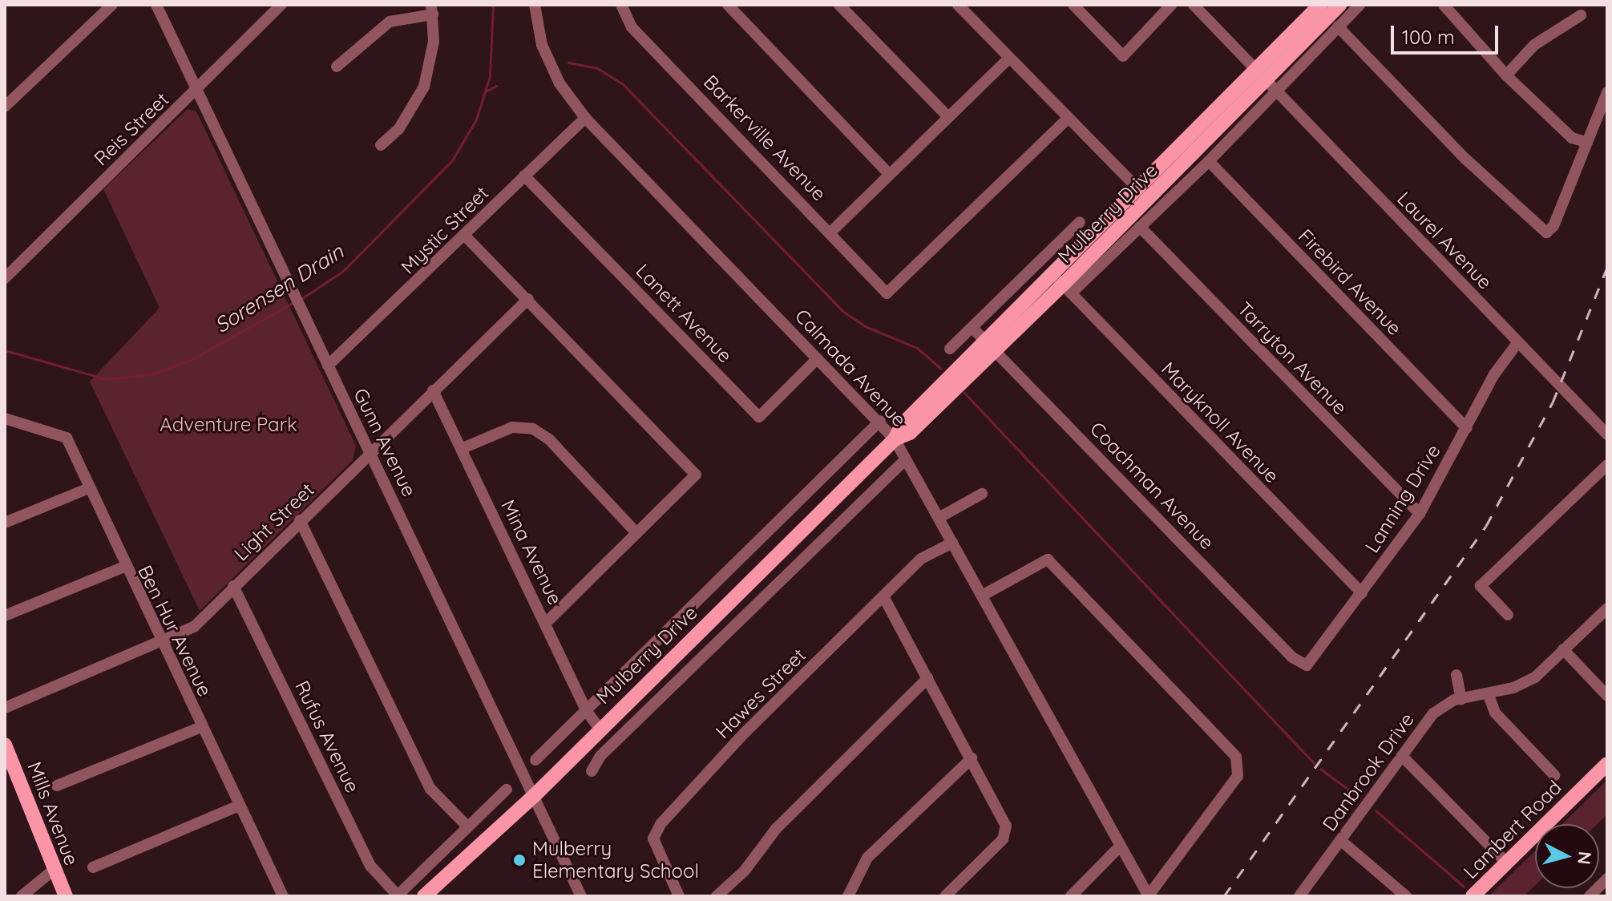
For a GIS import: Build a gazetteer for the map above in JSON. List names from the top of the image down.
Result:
{
  "streets": {
    "main road": ["Mulberry Drive", "Mills Avenue", "Lambert Road"],
    "street": [
      "Reis Street",
      "Barkerville Avenue",
      "Mystic Street",
      "Laurel Avenue",
      "Firebird Avenue",
      "Lanett Avenue",
      "Tarryton Avenue",
      "Calmada Avenue",
      "Maryknoll Avenue",
      "Gunn Avenue",
      "Coachman Avenue",
      "Lanning Drive",
      "Light Street",
      "Mina Avenue",
      "Ben Hur Avenue",
      "Hawes Street",
      "Rufus Avenue",
      "Danbrook Drive"
    ]
  },
  "crossings": [
    ["Reis Street", "Gunn Avenue"],
    ["Mulberry Drive", "Laurel Avenue"],
    ["Mulberry Drive", "Calmada Avenue"],
    ["Mulberry Drive", "Maryknoll Avenue"],
    ["Mulberry Drive", "Gunn Avenue"],
    ["Mulberry Drive", "Coachman Avenue"],
    ["Mulberry Drive", "Mina Avenue"],
    ["Mystic Street", "Lanett Avenue"],
    ["Mystic Street", "Calmada Avenue"],
    ["Mystic Street", "Gunn Avenue"],
    ["Laurel Avenue", "Lanning Drive"],
    ["Firebird Avenue", "Lanning Drive"],
    ["Lanett Avenue", "Calmada Avenue"],
    ["Tarryton Avenue", "Lanning Drive"],
    ["Calmada Avenue", "Hawes Street"],
    ["Maryknoll Avenue", "Lanning Drive"],
    ["Gunn Avenue", "Light Street"],
    ["Coachman Avenue", "Lanning Drive"],
    ["Light Street", "Mina Avenue"],
    ["Light Street", "Ben Hur Avenue"],
    ["Light Street", "Rufus Avenue"]
  ],
  "water": ["Sorensen Drain"],
  "parks": ["Adventure Park"],
  "places": ["Mulberry Elementary School"],
  "scale_bar": "100 m",
  "north": "right"
}
